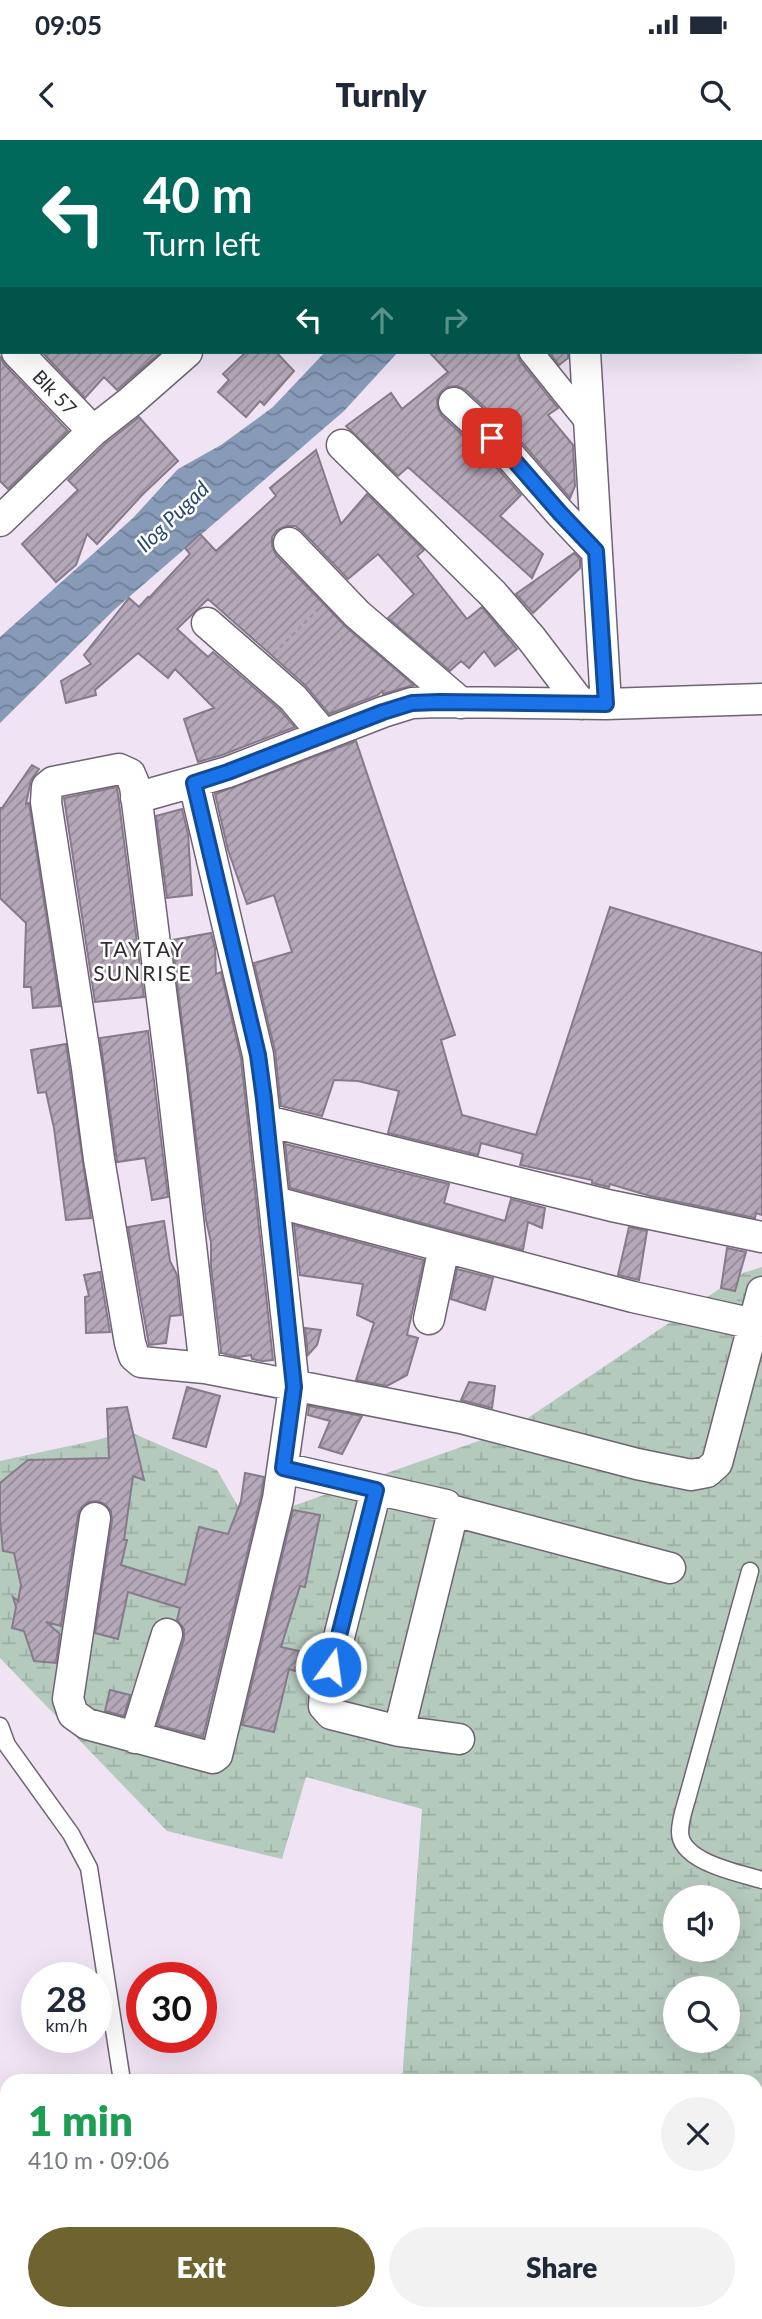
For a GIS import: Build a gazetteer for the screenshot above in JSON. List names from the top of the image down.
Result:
{
  "streets": {
    "street": ["Blk 57"]
  },
  "districts": ["TAYTAY SUNRISE"],
  "water": ["Ilog Pugad"],
  "page": {
    "status": "09:05",
    "header": "Turnly",
    "turn": ["40 m", "Turn left"],
    "speed": "28 km/h",
    "limit": "30",
    "heading": ["1 min", "410 m · 09:06"],
    "buttons": ["Exit", "Share"]
  }
}
